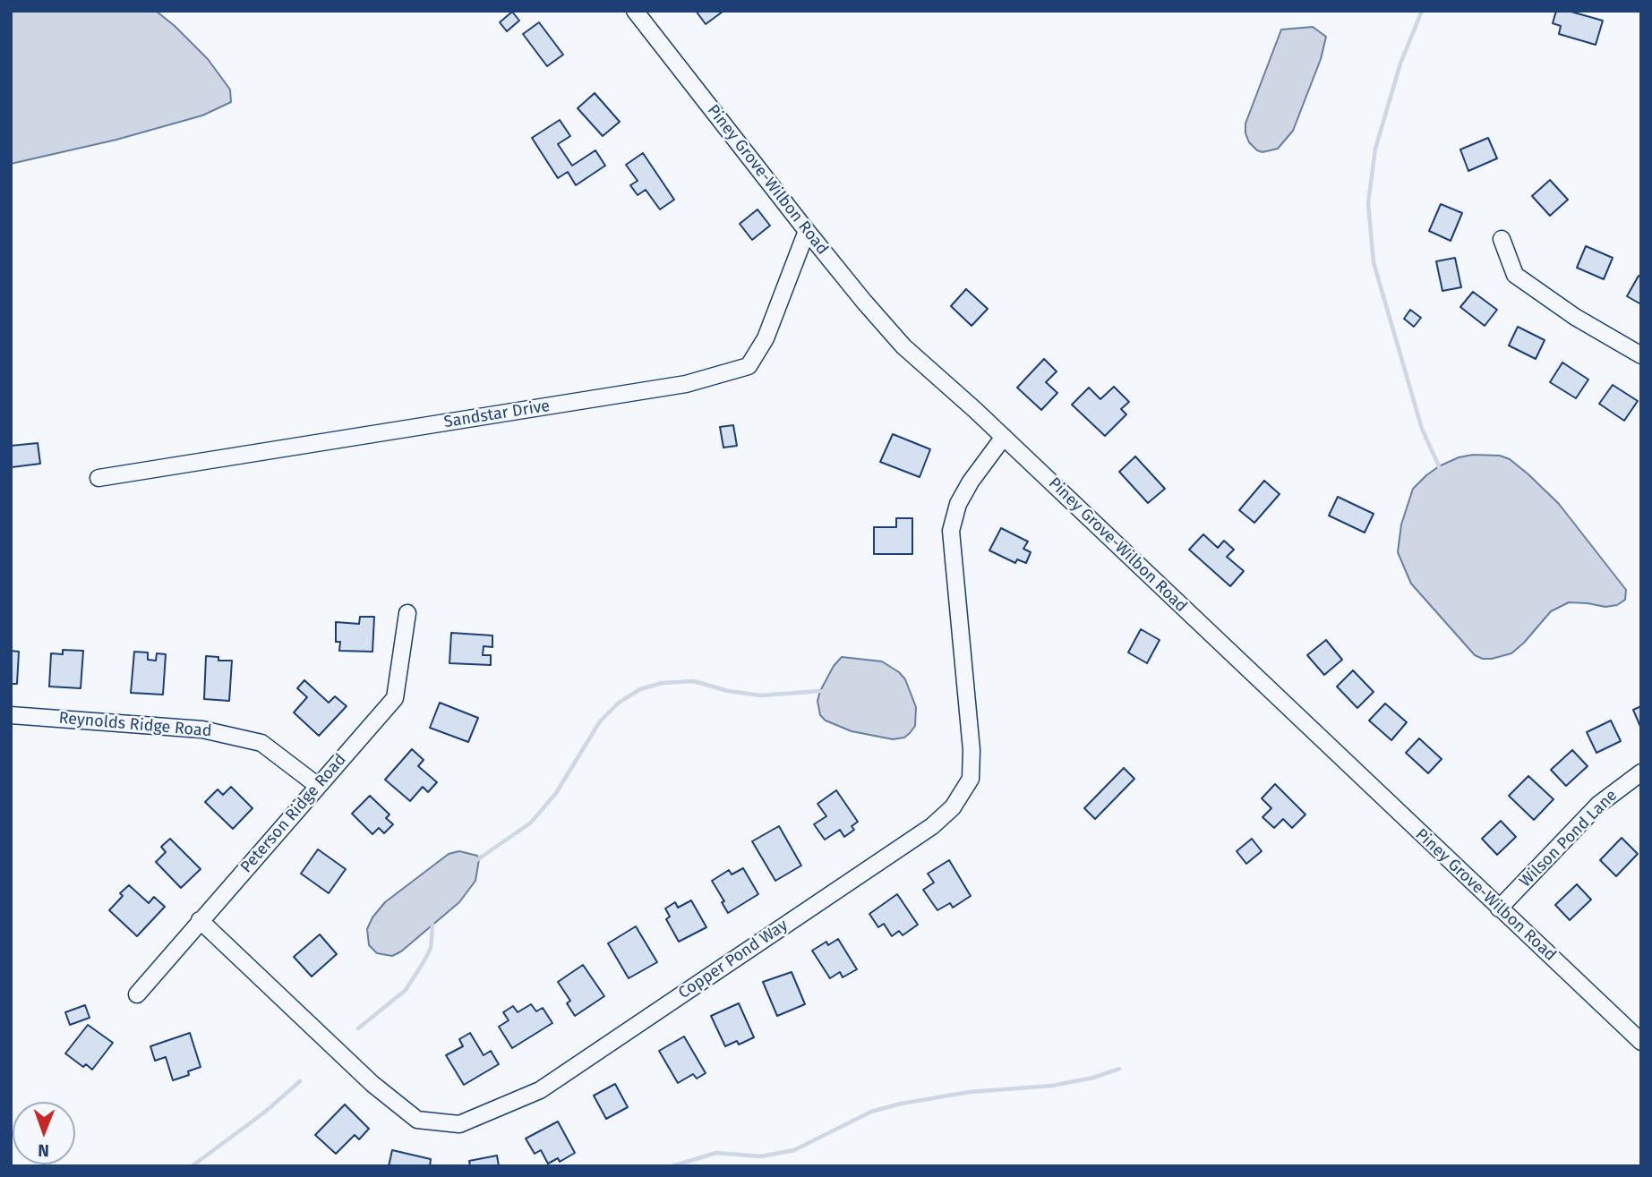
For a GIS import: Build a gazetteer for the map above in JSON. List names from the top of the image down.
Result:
{
  "streets": {
    "street": [
      "Piney Grove-Wilbon Road",
      "Sandstar Drive",
      "Reynolds Ridge Road",
      "Peterson Ridge Road",
      "Wilson Pond Lane",
      "Copper Pond Way"
    ]
  },
  "crossings": [
    ["Piney Grove-Wilbon Road", "Sandstar Drive"],
    ["Piney Grove-Wilbon Road", "Wilson Pond Lane"],
    ["Piney Grove-Wilbon Road", "Copper Pond Way"],
    ["Reynolds Ridge Road", "Peterson Ridge Road"],
    ["Peterson Ridge Road", "Copper Pond Way"]
  ],
  "north": "bottom"
}
